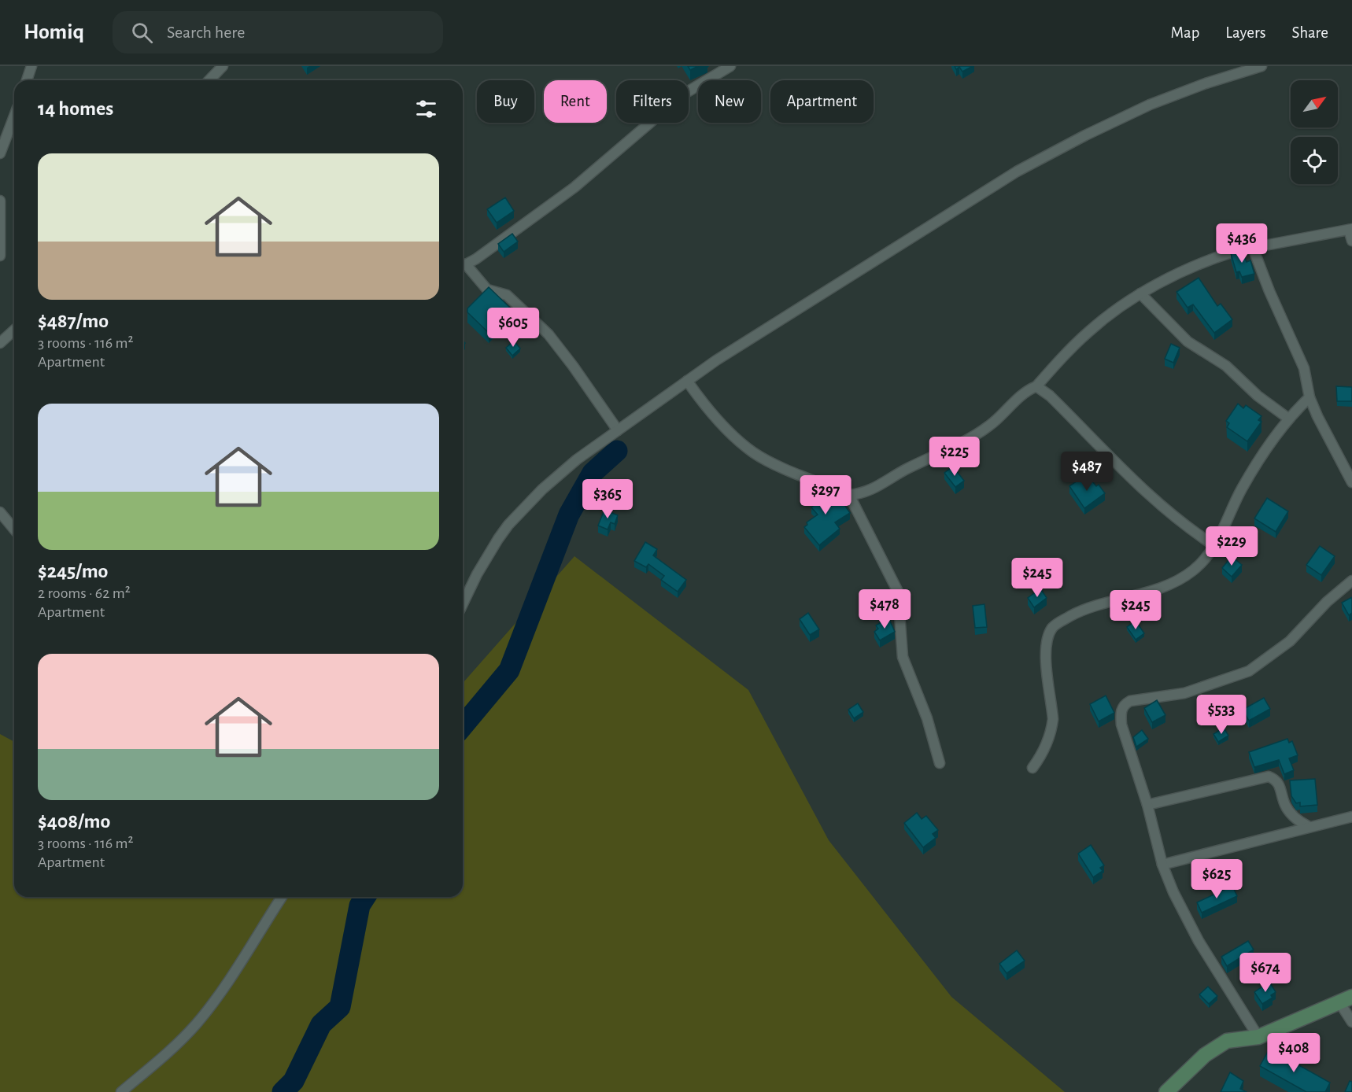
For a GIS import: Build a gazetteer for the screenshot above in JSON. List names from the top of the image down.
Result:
{
  "north": "top right",
  "page": {
    "header": "Homiq",
    "search": "Search here",
    "nav": ["Map", "Layers", "Share"],
    "chip": [
      "Buy",
      "Rent",
      "Filters",
      "New",
      "Apartment"
    ],
    "heading": "14 homes",
    "list": [
      {
        "name": "$487/mo",
        "note": "3 rooms · 116 m² · Apartment"
      },
      {
        "name": "$245/mo",
        "note": "2 rooms · 62 m² · Apartment"
      },
      {
        "name": "$408/mo",
        "note": "3 rooms · 116 m² · Apartment"
      }
    ],
    "price": [
      "$436",
      "$605",
      "$225",
      "$487",
      "$297",
      "$365",
      "$229",
      "$245",
      "$478",
      "$245",
      "$533",
      "$625",
      "$674",
      "$408"
    ]
  }
}
